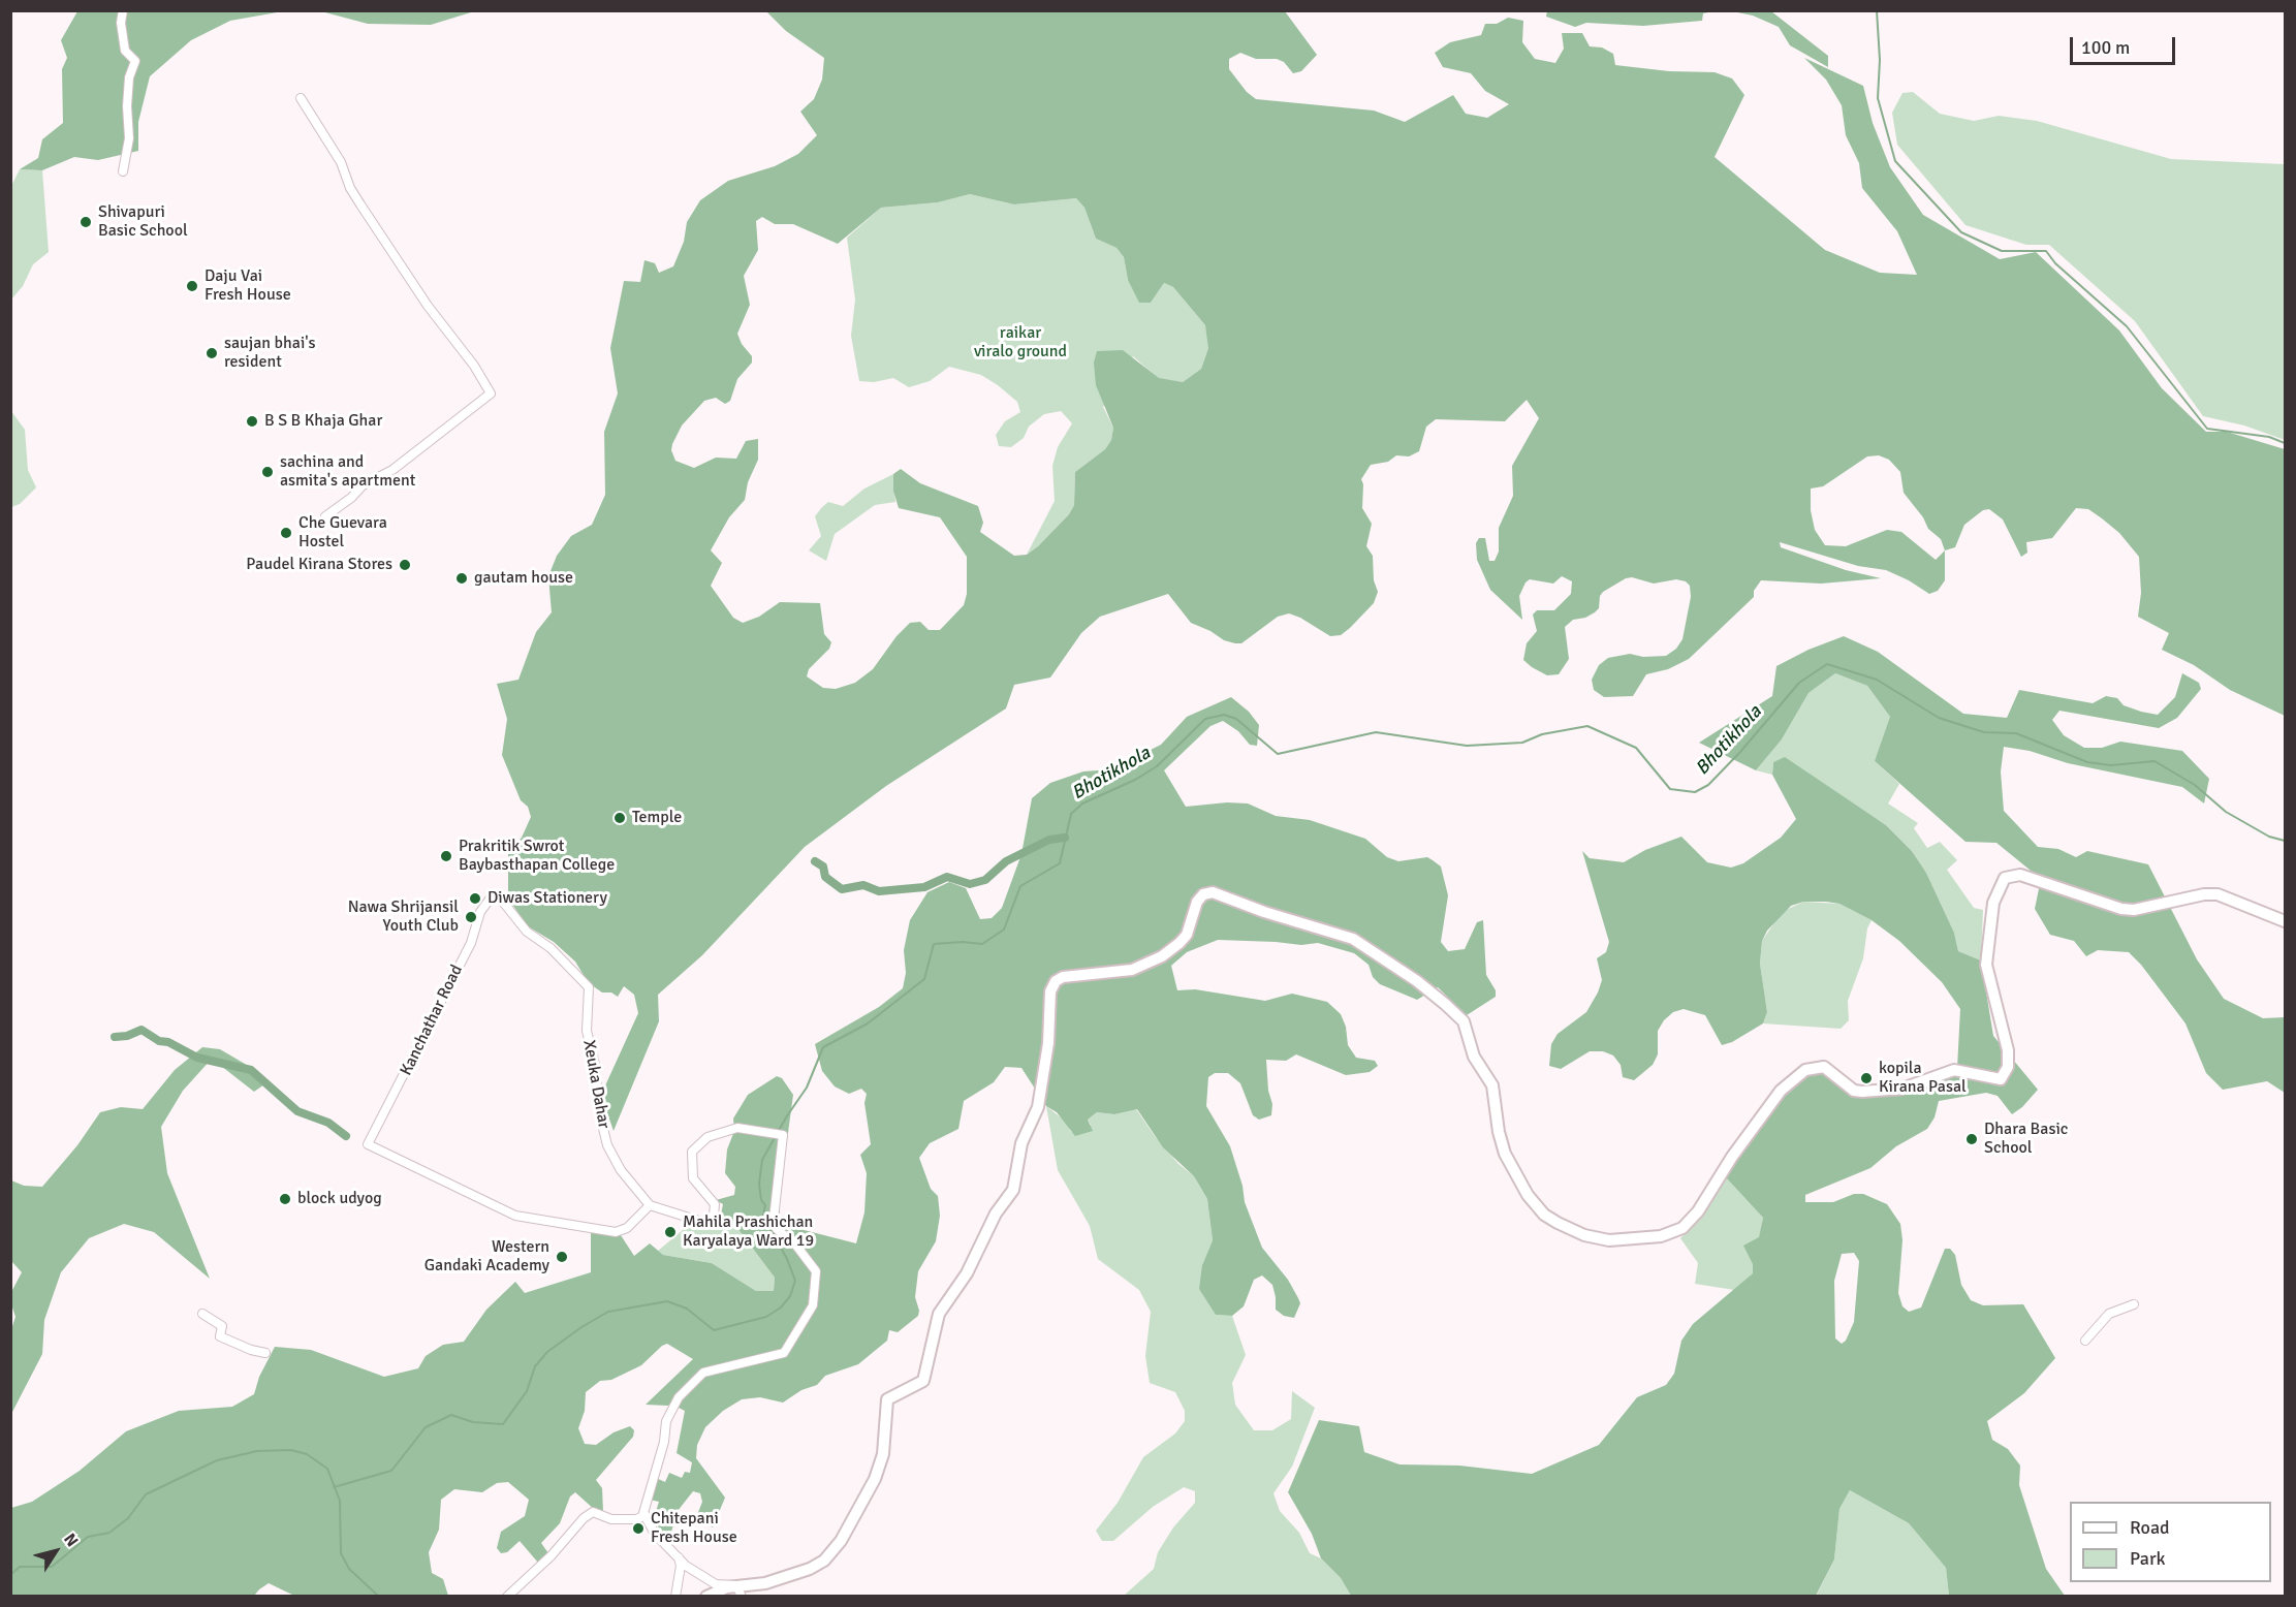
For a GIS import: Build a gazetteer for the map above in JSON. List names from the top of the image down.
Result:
{
  "streets": {
    "street": ["Kanchathar Road", "Xeuka Dahar"]
  },
  "crossings": [
    ["Kanchathar Road", "Xeuka Dahar"]
  ],
  "water": ["Bhotikhola"],
  "parks": ["raikar viralo ground"],
  "places": [
    "Shivapuri Basic School",
    "Daju Vai Fresh House",
    "saujan bhai's resident",
    "B S B Khaja Ghar",
    "sachina and asmita's apartment",
    "Che Guevara Hostel",
    "Paudel Kirana Stores",
    "gautam house",
    "Temple",
    "Prakritik Swrot Baybasthapan College",
    "Diwas Stationery",
    "Nawa Shrijansil Youth Club",
    "kopila Kirana Pasal",
    "Dhara Basic School",
    "block udyog",
    "Mahila Prashichan Karyalaya Ward 19",
    "Western Gandaki Academy",
    "Chitepani Fresh House"
  ],
  "legend": ["Road", "Park"],
  "scale_bar": "100 m",
  "north": "top right"
}
